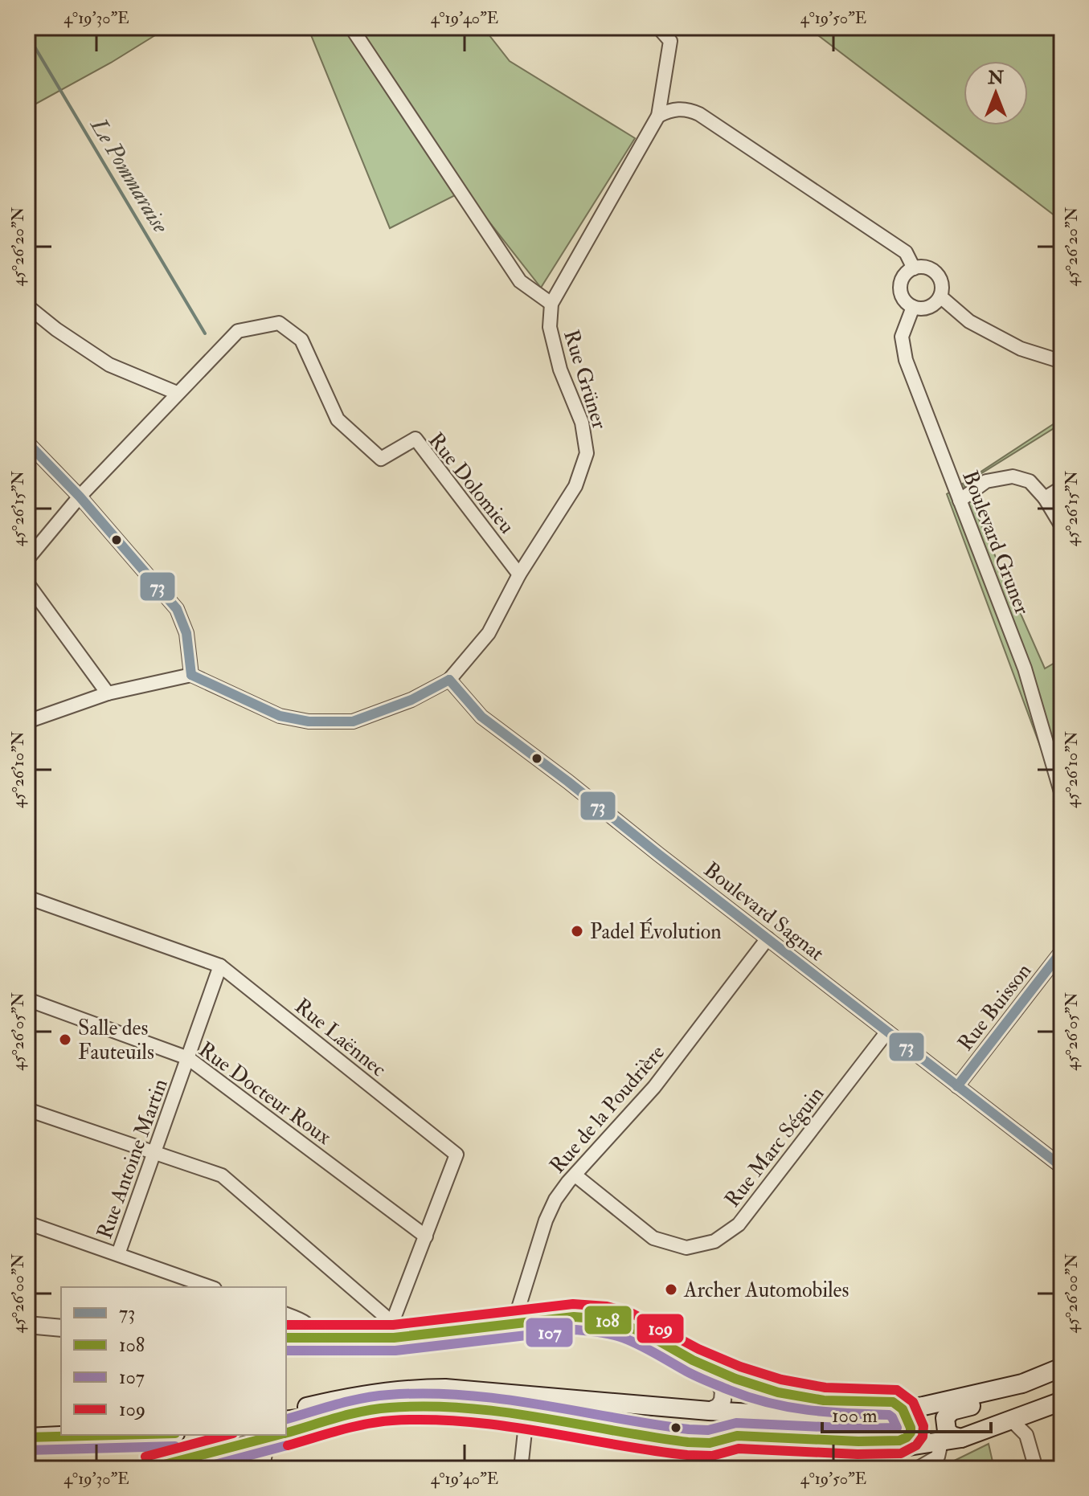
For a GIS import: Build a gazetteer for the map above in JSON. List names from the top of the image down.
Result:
{
  "streets": {
    "street": [
      "Rue Grüner",
      "Rue Dolomieu",
      "Boulevard Gruner",
      "Boulevard Sagnat",
      "Rue Buisson",
      "Rue Laënnec",
      "Rue Docteur Roux",
      "Rue de la Poudrière",
      "Rue Marc Séguin",
      "Rue Antoine Martin"
    ]
  },
  "crossings": [
    ["Rue Grüner", "Rue Dolomieu"],
    ["Rue Grüner", "Boulevard Sagnat"],
    ["Boulevard Sagnat", "Rue Buisson"],
    ["Boulevard Sagnat", "Rue de la Poudrière"],
    ["Boulevard Sagnat", "Rue Marc Séguin"],
    ["Rue Laënnec", "Rue Docteur Roux"],
    ["Rue Laënnec", "Rue Antoine Martin"],
    ["Rue Docteur Roux", "Rue Antoine Martin"],
    ["Rue de la Poudrière", "Rue Marc Séguin"]
  ],
  "water": ["Le Pommaraise"],
  "places": ["Padel Évolution", "Salle des Fauteuils", "Archer Automobiles"],
  "lines": [
    "transit line 73",
    "transit line 109",
    "transit line 108",
    "transit line 107"
  ],
  "legend": [
    "73",
    "108",
    "107",
    "109"
  ],
  "scale_bar": "100 m",
  "north": "top",
  "coordinates": [
    "4°19'30\"E",
    "4°19'40\"E",
    "4°19'50\"E",
    "45°26'20\"N",
    "45°26'15\"N",
    "45°26'10\"N",
    "45°26'05\"N",
    "45°26'00\"N"
  ]
}
